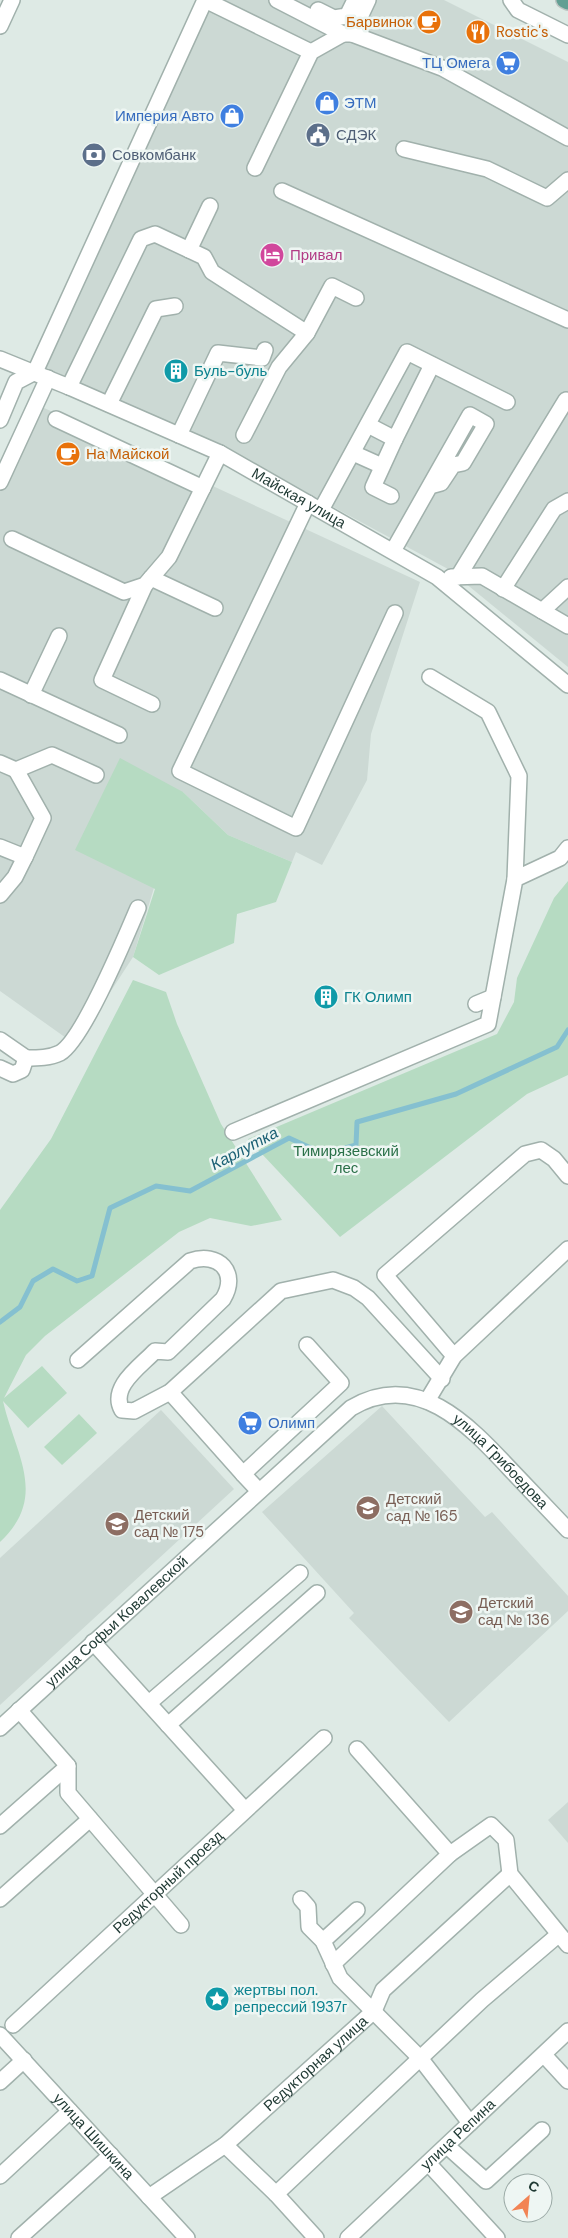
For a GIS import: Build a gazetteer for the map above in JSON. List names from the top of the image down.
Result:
{
  "streets": {
    "street": [
      "Майская улица",
      "улица Грибоедова",
      "улица Софьи Ковалевской",
      "Редукторный проезд",
      "Редукторная улица",
      "улица Репина",
      "улица Шишкина"
    ]
  },
  "crossings": [
    ["улица Грибоедова", "улица Софьи Ковалевской"],
    ["Редукторная улица", "улица Шишкина"]
  ],
  "water": ["Карлутка"],
  "parks": ["Тимирязевский лес"],
  "places": {
    "cafe": ["Барвинок", "На Майской"],
    "restaurant": ["Rostic's"],
    "supermarket": ["ТЦ Омега", "Олимп"],
    "shop": ["ЭТМ", "Империя Авто"],
    "public building": ["СДЭК"],
    "bank": ["Совкомбанк"],
    "hotel": ["Привал"],
    "building": ["Буль-буль", "ГК Олимп"],
    "school or university": ["Детский сад № 165", "Детский сад № 175", "Детский сад № 136"],
    "place": ["жертвы пол. репрессий 1937г"]
  },
  "north": "top right"
}
